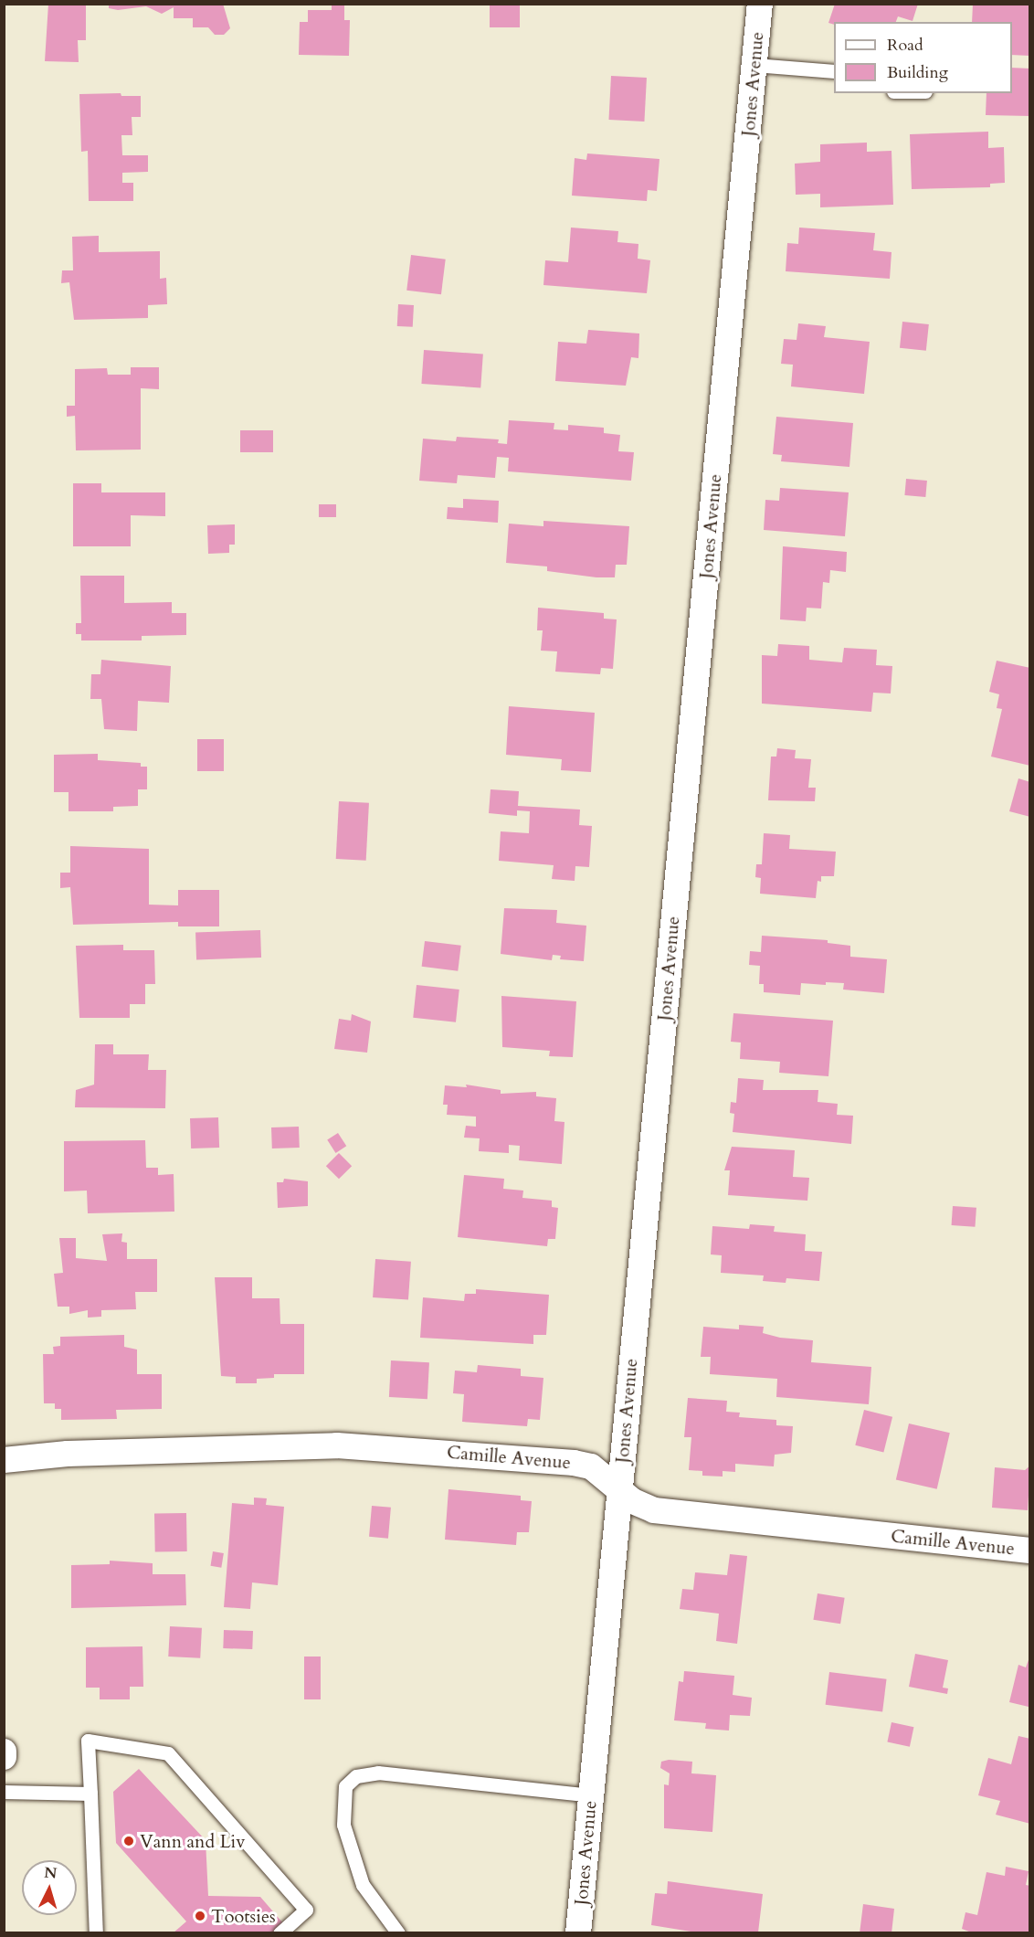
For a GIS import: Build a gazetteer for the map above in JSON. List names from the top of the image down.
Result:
{
  "streets": {
    "street": ["Jones Avenue", "Camille Avenue"]
  },
  "crossings": [
    ["Jones Avenue", "Camille Avenue"]
  ],
  "places": ["Vann and Liv", "Tootsies"],
  "legend": ["Road", "Building"],
  "north": "top"
}
